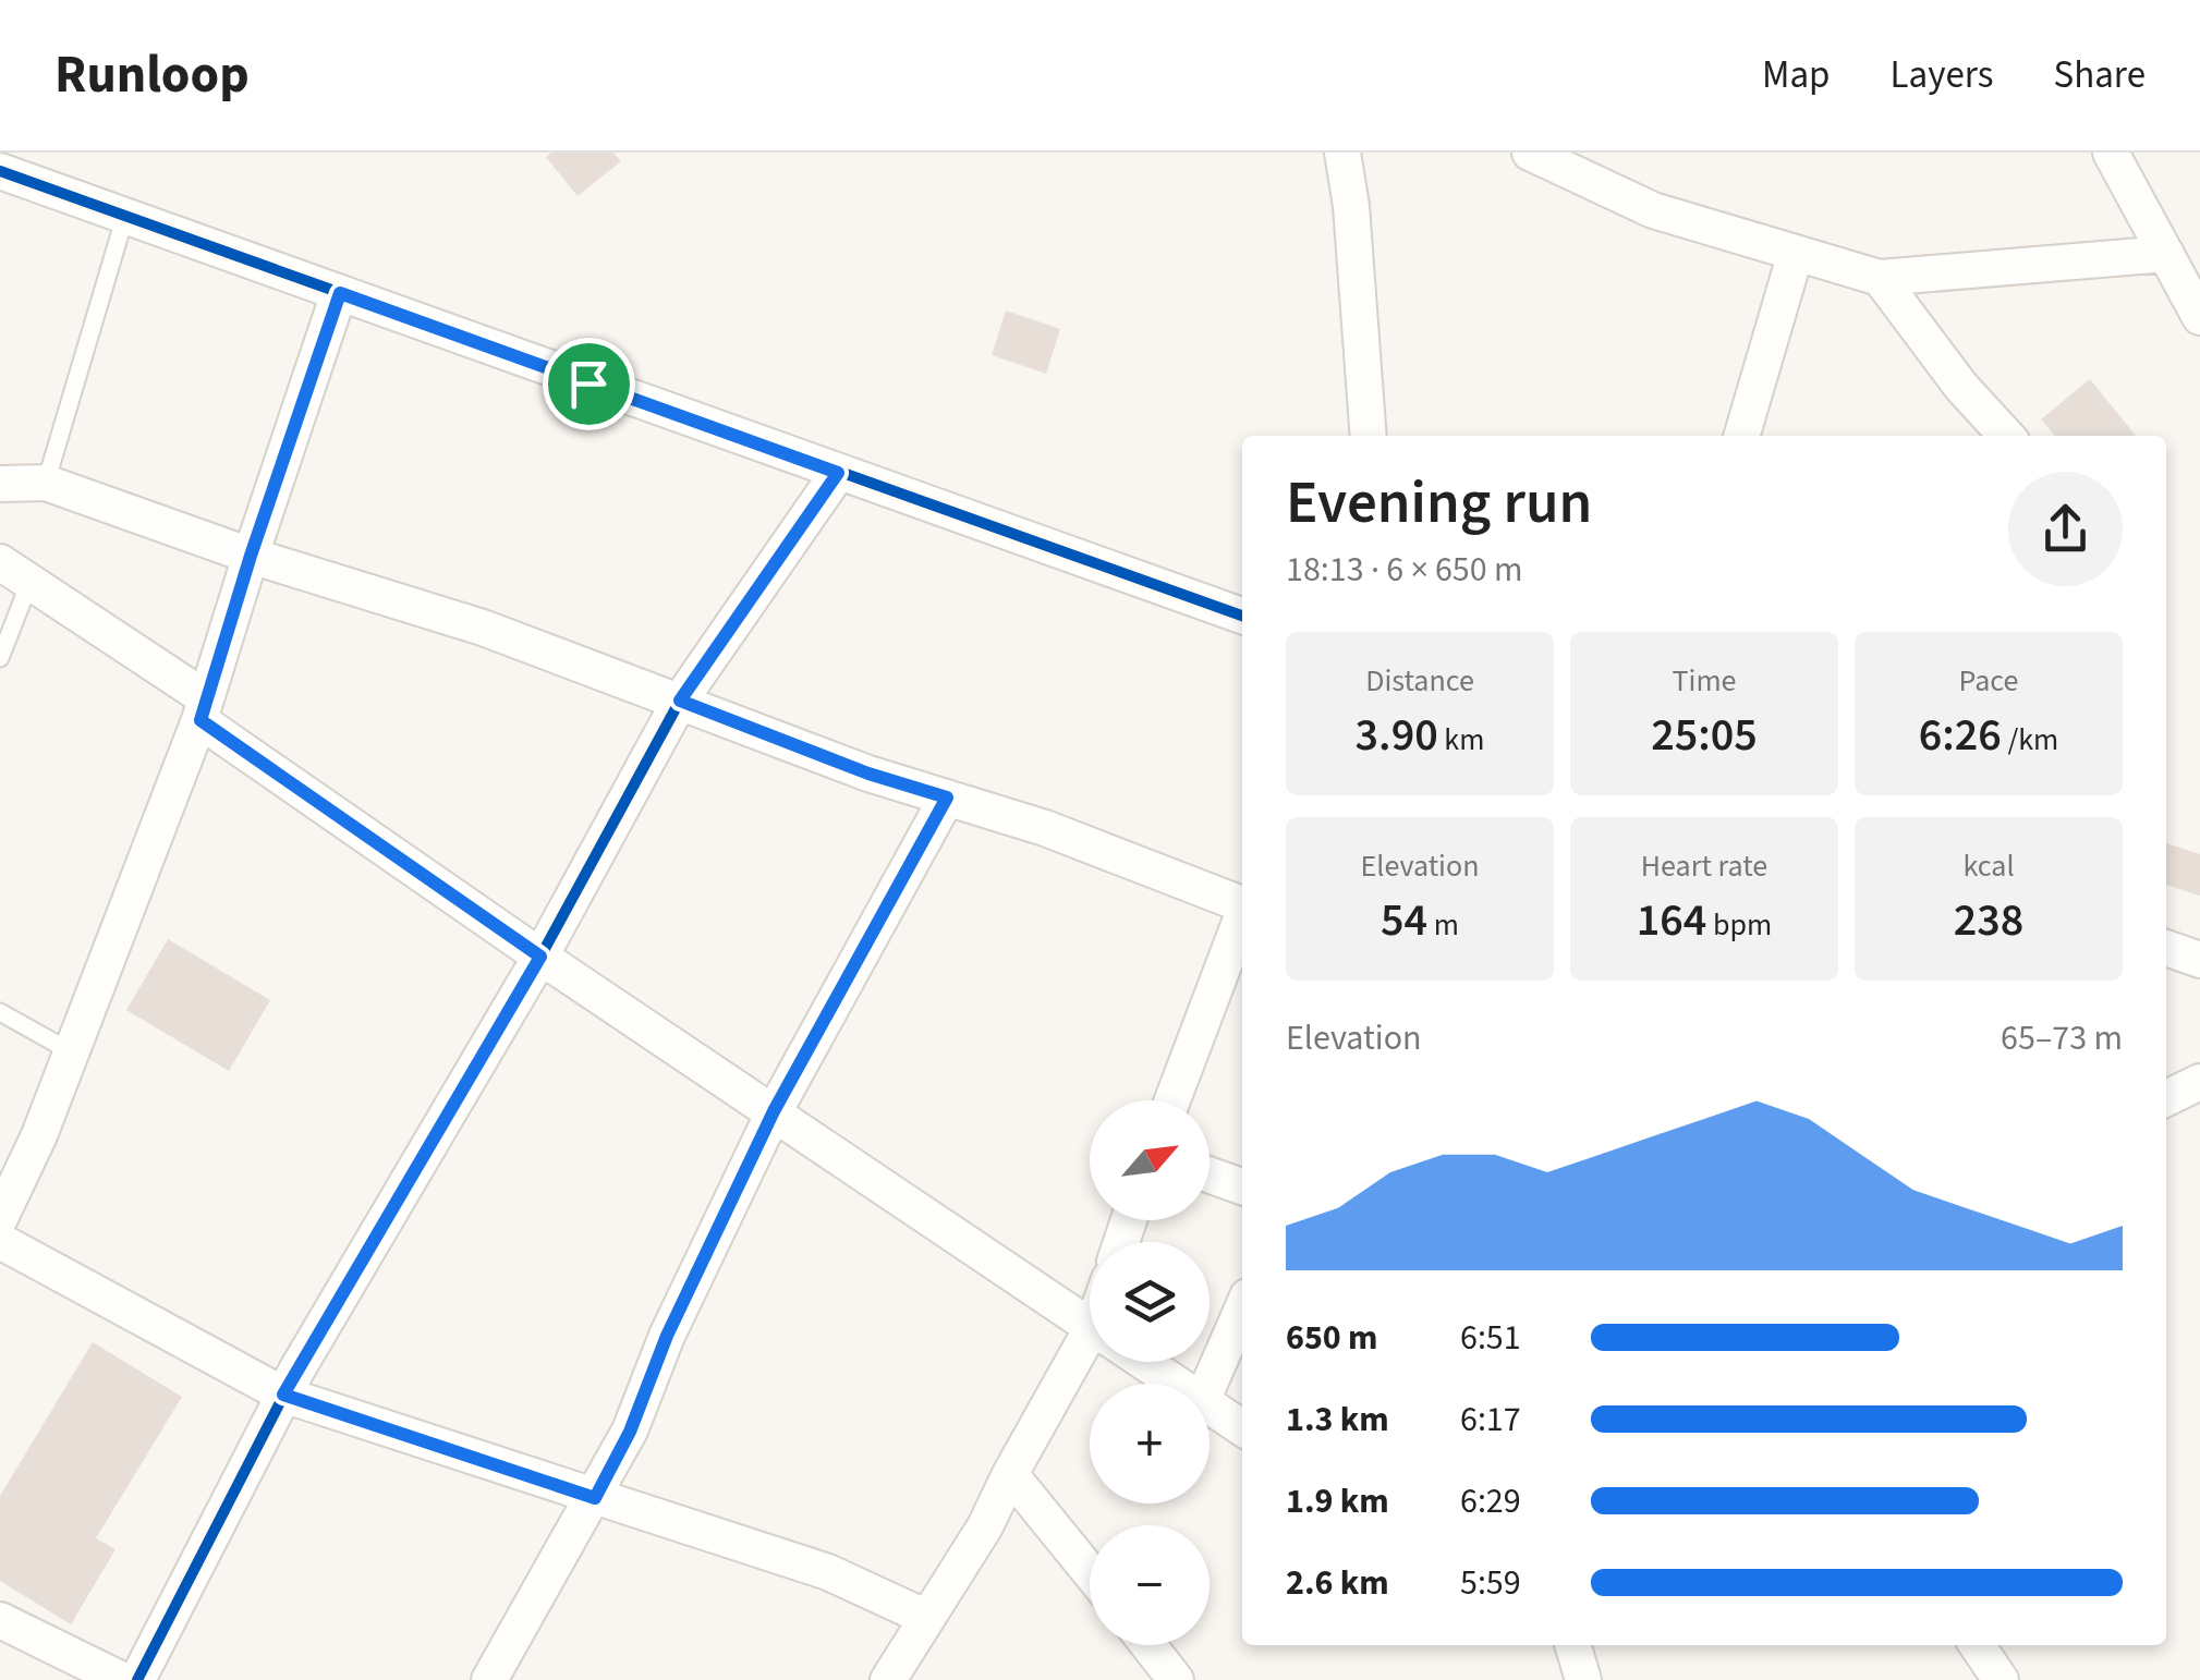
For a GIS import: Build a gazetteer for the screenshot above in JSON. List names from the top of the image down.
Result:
{
  "north": "top right",
  "page": {
    "header": "Runloop",
    "nav": ["Map", "Layers", "Share"],
    "heading": ["Evening run", "18:13 · 6 × 650 m"],
    "stats": [
      ["Distance", "3.90 km"],
      ["Time", "25:05"],
      ["Pace", "6:26 /km"],
      ["Elevation", "54 m"],
      ["Heart rate", "164 bpm"],
      ["kcal", "238"]
    ],
    "chart": ["Elevation", "65–73 m"],
    "map_buttons": ["+", "−"],
    "list": [
      {
        "name": "650 m",
        "note": "6:51"
      },
      {
        "name": "1.3 km",
        "note": "6:17"
      },
      {
        "name": "1.9 km",
        "note": "6:29"
      },
      {
        "name": "2.6 km",
        "note": "5:59"
      }
    ]
  }
}
